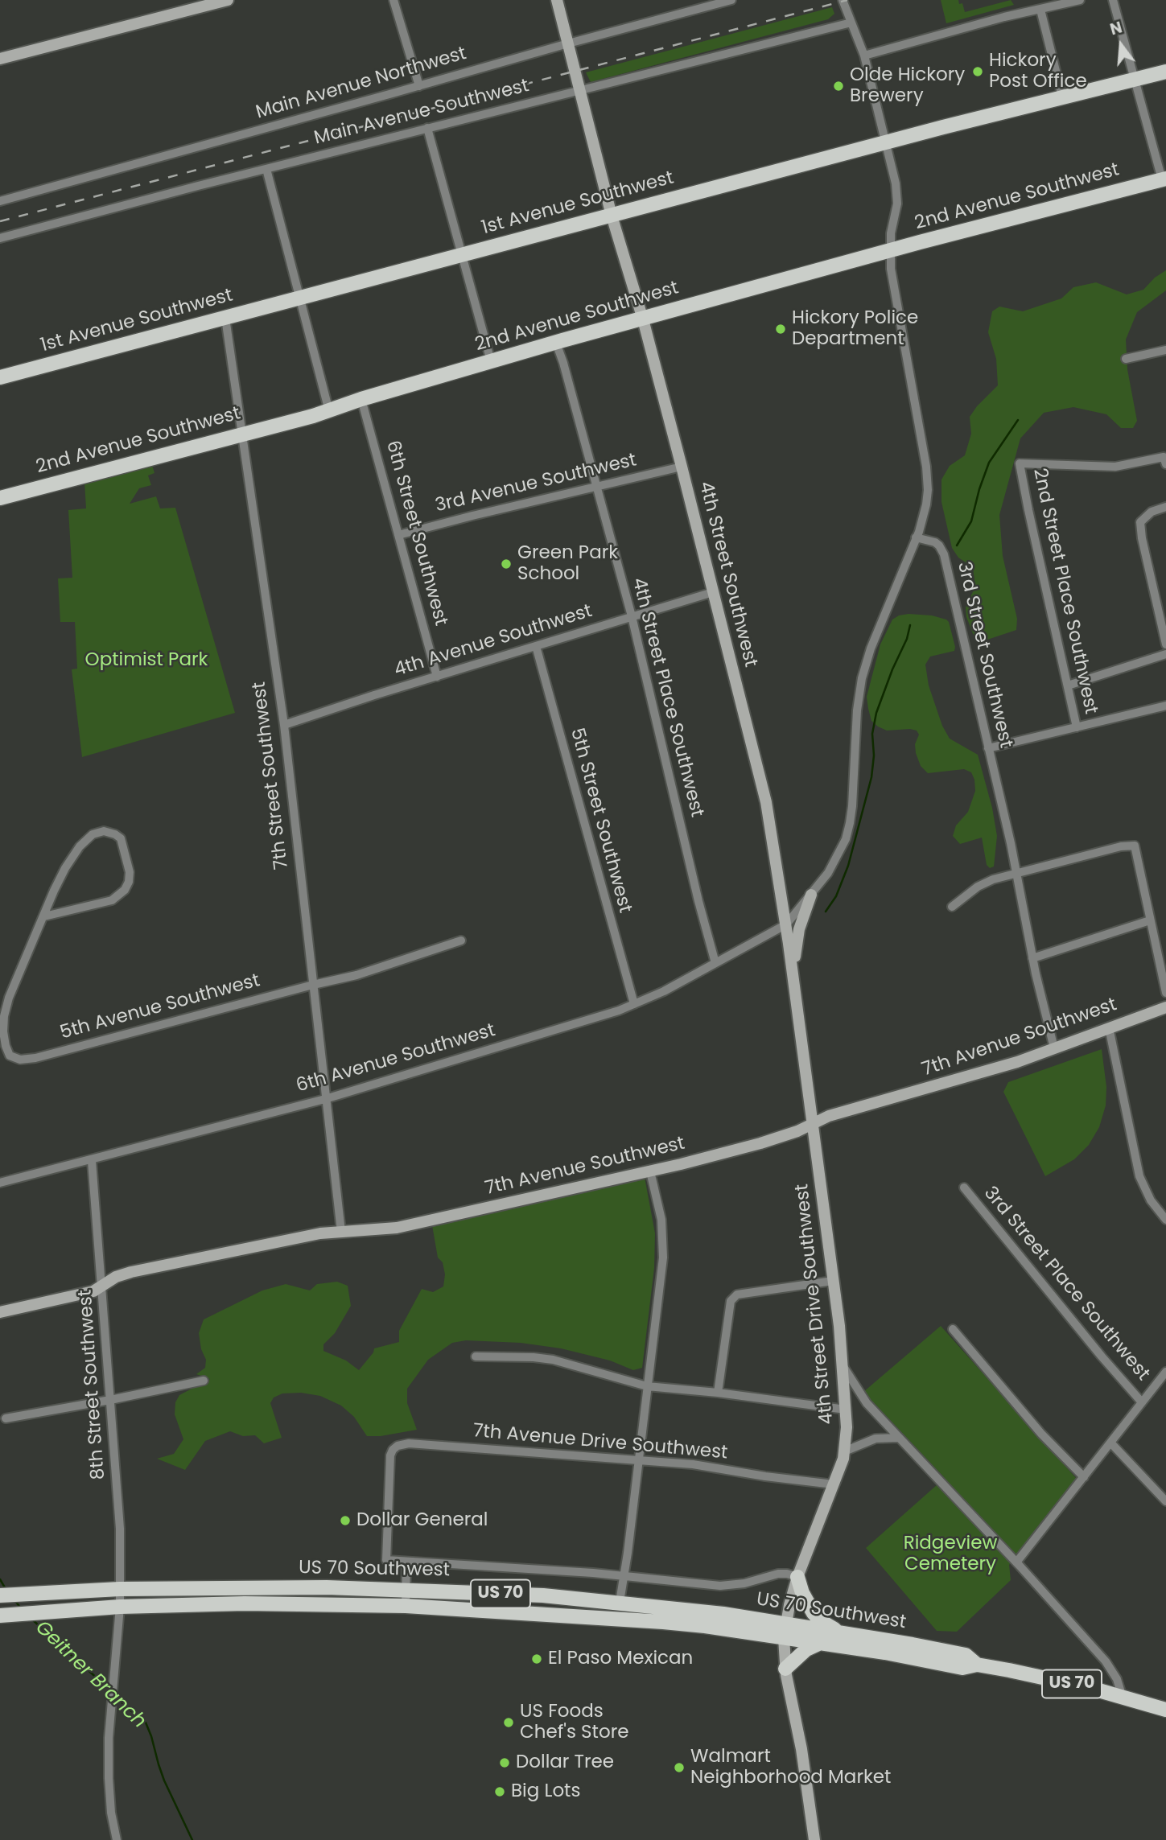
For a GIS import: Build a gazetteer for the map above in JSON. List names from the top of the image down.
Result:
{
  "streets": {
    "main road": [
      "2nd Avenue Southwest",
      "1st Avenue Southwest",
      "4th Street Southwest",
      "7th Avenue Southwest",
      "4th Street Drive Southwest",
      "US 70 Southwest",
      "US 70"
    ],
    "street": [
      "Main Avenue Northwest",
      "Main Avenue Southwest",
      "3rd Avenue Southwest",
      "6th Street Southwest",
      "2nd Street Place Southwest",
      "4th Avenue Southwest",
      "3rd Street Southwest",
      "4th Street Place Southwest",
      "7th Street Southwest",
      "5th Street Southwest",
      "5th Avenue Southwest",
      "6th Avenue Southwest",
      "3rd Street Place Southwest",
      "8th Street Southwest",
      "7th Avenue Drive Southwest"
    ]
  },
  "crossings": [
    ["Main Avenue Northwest", "4th Street Southwest"],
    ["Main Avenue Southwest", "4th Street Southwest"],
    ["2nd Avenue Southwest", "6th Street Southwest"],
    ["2nd Avenue Southwest", "4th Street Southwest"],
    ["2nd Avenue Southwest", "4th Street Place Southwest"],
    ["2nd Avenue Southwest", "7th Street Southwest"],
    ["1st Avenue Southwest", "4th Street Southwest"],
    ["1st Avenue Southwest", "7th Street Southwest"],
    ["3rd Avenue Southwest", "6th Street Southwest"],
    ["3rd Avenue Southwest", "4th Street Southwest"],
    ["3rd Avenue Southwest", "4th Street Place Southwest"],
    ["6th Street Southwest", "4th Avenue Southwest"],
    ["4th Street Southwest", "4th Avenue Southwest"],
    ["4th Street Southwest", "7th Avenue Southwest"],
    ["4th Street Southwest", "6th Avenue Southwest"],
    ["4th Street Southwest", "4th Street Drive Southwest"],
    ["4th Avenue Southwest", "4th Street Place Southwest"],
    ["4th Avenue Southwest", "7th Street Southwest"],
    ["4th Avenue Southwest", "5th Street Southwest"],
    ["3rd Street Southwest", "7th Avenue Southwest"],
    ["4th Street Place Southwest", "6th Avenue Southwest"],
    ["7th Street Southwest", "5th Avenue Southwest"],
    ["7th Street Southwest", "7th Avenue Southwest"],
    ["7th Street Southwest", "6th Avenue Southwest"],
    ["5th Street Southwest", "6th Avenue Southwest"],
    ["7th Avenue Southwest", "4th Street Drive Southwest"],
    ["7th Avenue Southwest", "8th Street Southwest"],
    ["6th Avenue Southwest", "8th Street Southwest"],
    ["4th Street Drive Southwest", "7th Avenue Drive Southwest"],
    ["4th Street Drive Southwest", "US 70 Southwest"],
    ["8th Street Southwest", "US 70 Southwest"]
  ],
  "water": ["Geitner Branch"],
  "parks": ["Optimist Park", "Ridgeview Cemetery"],
  "places": [
    "Hickory Post Office",
    "Olde Hickory Brewery",
    "Hickory Police Department",
    "Green Park School",
    "Dollar General",
    "El Paso Mexican",
    "US Foods Chef's Store",
    "Dollar Tree",
    "Walmart Neighborhood Market",
    "Big Lots"
  ],
  "north": "top"
}
